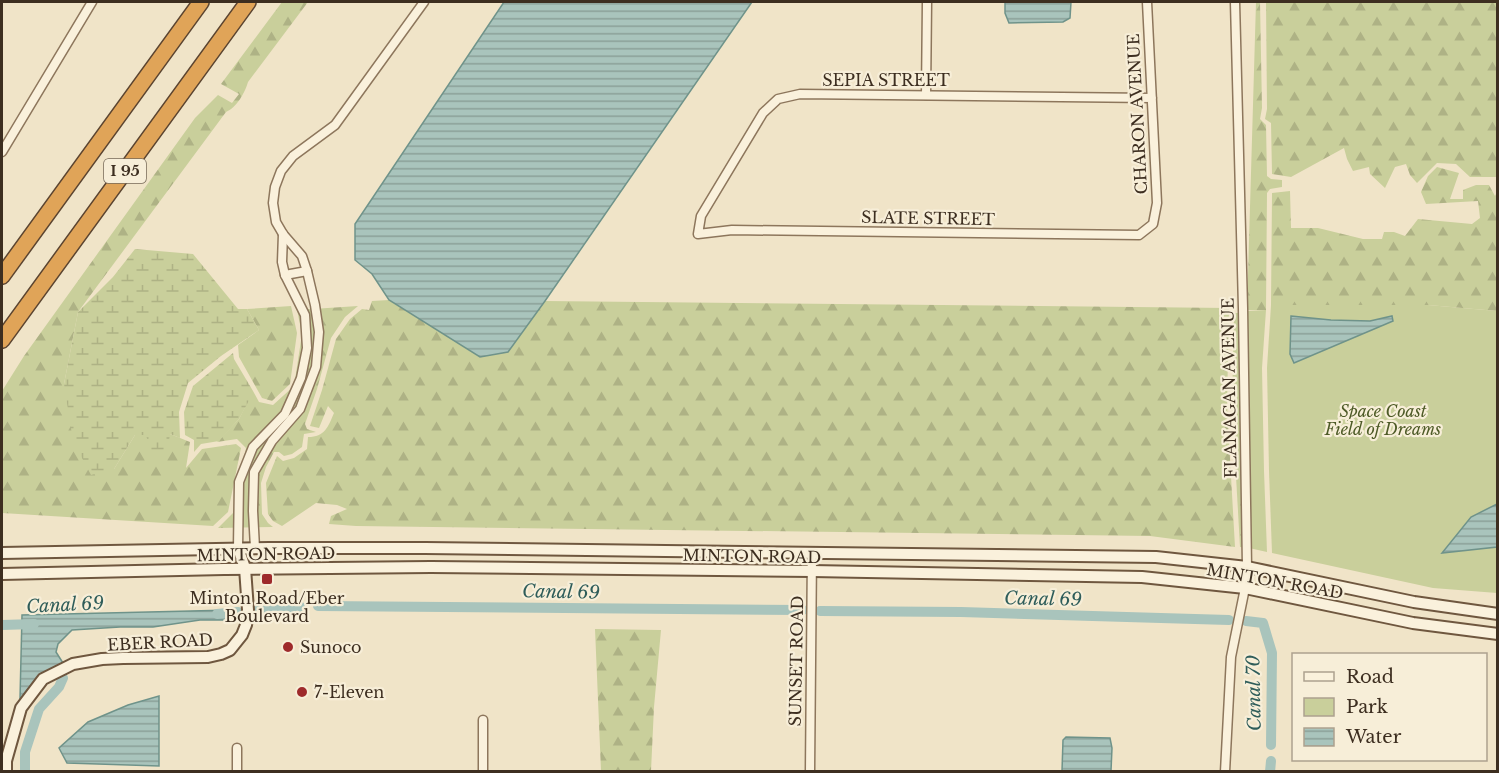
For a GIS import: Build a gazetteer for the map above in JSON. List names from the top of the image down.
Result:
{
  "streets": {
    "highway": ["I 95"],
    "main road": ["MINTON ROAD", "EBER ROAD"],
    "street": [
      "SEPIA STREET",
      "CHARON AVENUE",
      "SLATE STREET",
      "FLANAGAN AVENUE",
      "SUNSET ROAD"
    ]
  },
  "crossings": [
    ["SEPIA STREET", "CHARON AVENUE"],
    ["SEPIA STREET", "SLATE STREET"],
    ["CHARON AVENUE", "SLATE STREET"],
    ["FLANAGAN AVENUE", "MINTON ROAD"],
    ["MINTON ROAD", "EBER ROAD"],
    ["MINTON ROAD", "SUNSET ROAD"]
  ],
  "water": ["Canal 69", "Canal 70"],
  "parks": ["Space Coast Field of Dreams"],
  "places": {
    "transit": ["Minton Road/Eber Boulevard"],
    "other": ["Sunoco", "7-Eleven"]
  },
  "legend": ["Road", "Park", "Water"]
}
